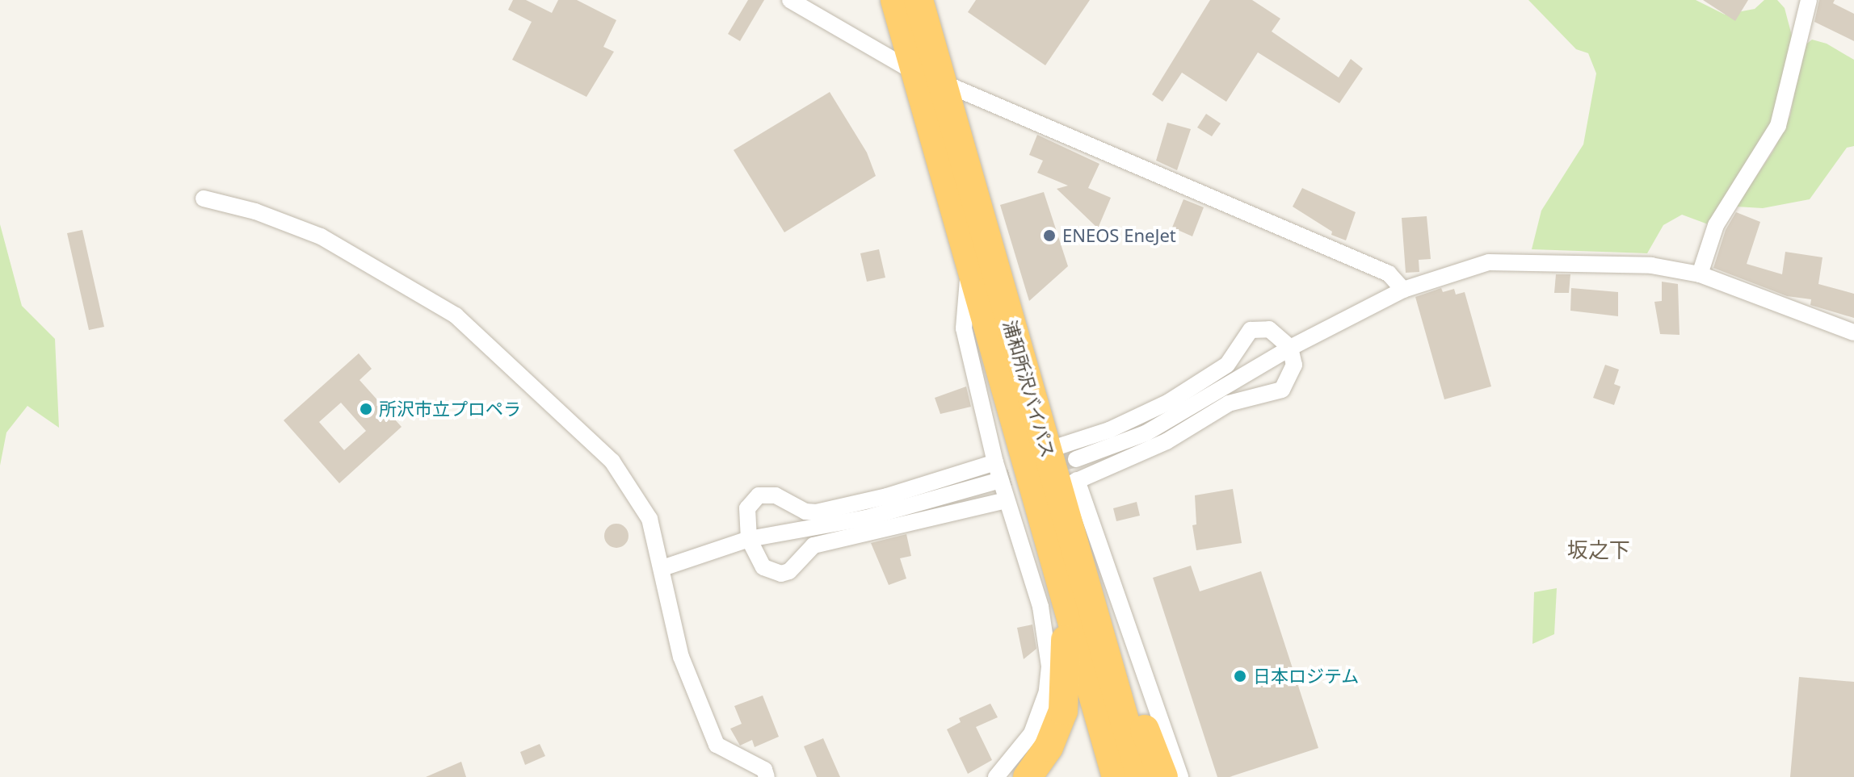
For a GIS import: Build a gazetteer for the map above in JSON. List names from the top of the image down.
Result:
{
  "streets": {
    "highway": ["浦和所沢バイパス"]
  },
  "districts": ["坂之下"],
  "places": ["ENEOS EneJet", "所沢市立プロペラ", "日本ロジテム"]
}
